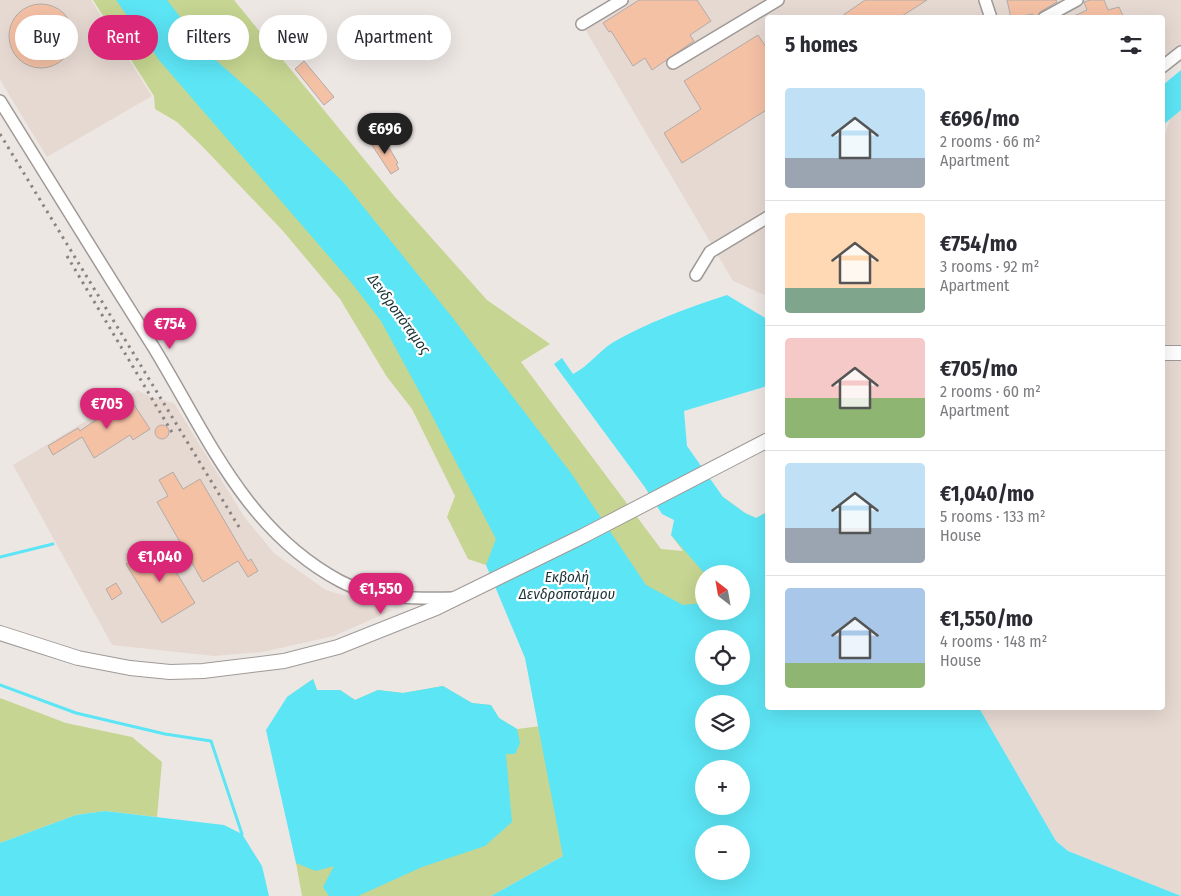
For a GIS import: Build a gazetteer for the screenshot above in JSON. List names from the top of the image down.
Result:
{
  "water": ["Δενδροπόταμος", "Εκβολή Δενδροποτάμου"],
  "north": "top left",
  "page": {
    "chip": [
      "Buy",
      "Rent",
      "Filters",
      "New",
      "Apartment"
    ],
    "heading": "5 homes",
    "list": [
      {
        "name": "€696/mo",
        "note": "2 rooms · 66 m² · Apartment"
      },
      {
        "name": "€754/mo",
        "note": "3 rooms · 92 m² · Apartment"
      },
      {
        "name": "€705/mo",
        "note": "2 rooms · 60 m² · Apartment"
      },
      {
        "name": "€1,040/mo",
        "note": "5 rooms · 133 m² · House"
      },
      {
        "name": "€1,550/mo",
        "note": "4 rooms · 148 m² · House"
      }
    ],
    "price": [
      "€696",
      "€754",
      "€705",
      "€1,040",
      "€1,550"
    ],
    "map_buttons": ["+", "−"]
  }
}
